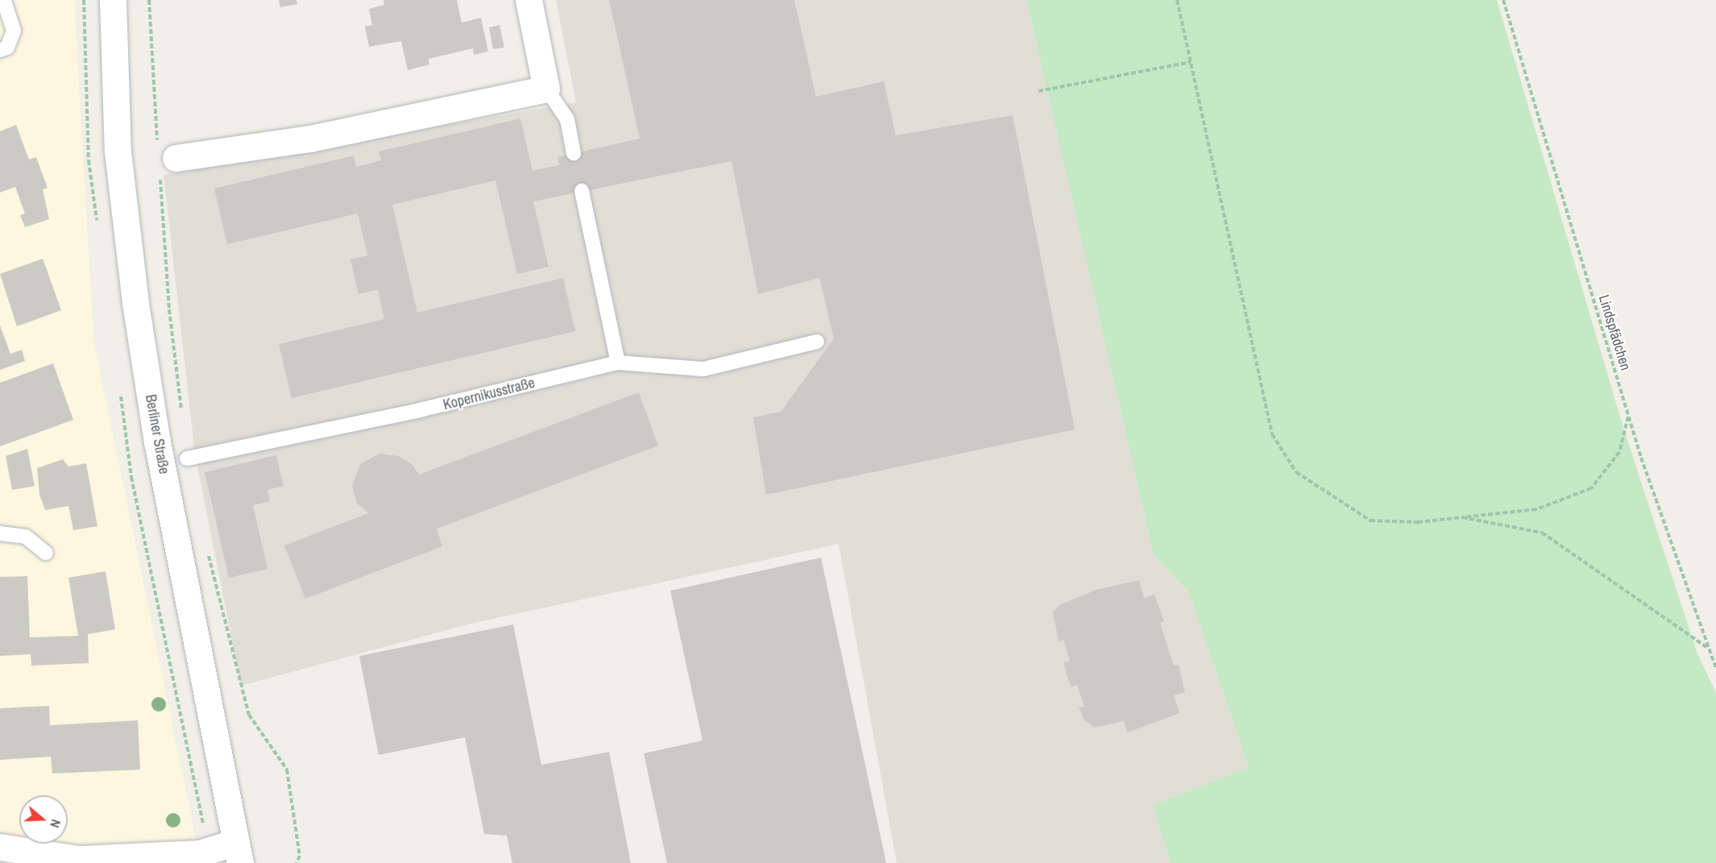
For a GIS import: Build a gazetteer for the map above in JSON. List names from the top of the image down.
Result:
{
  "streets": {
    "street": ["Berliner Straße"],
    "lane": ["Kopernikusstraße"],
    "path": ["Lindspfädchen"]
  },
  "north": "right"
}
